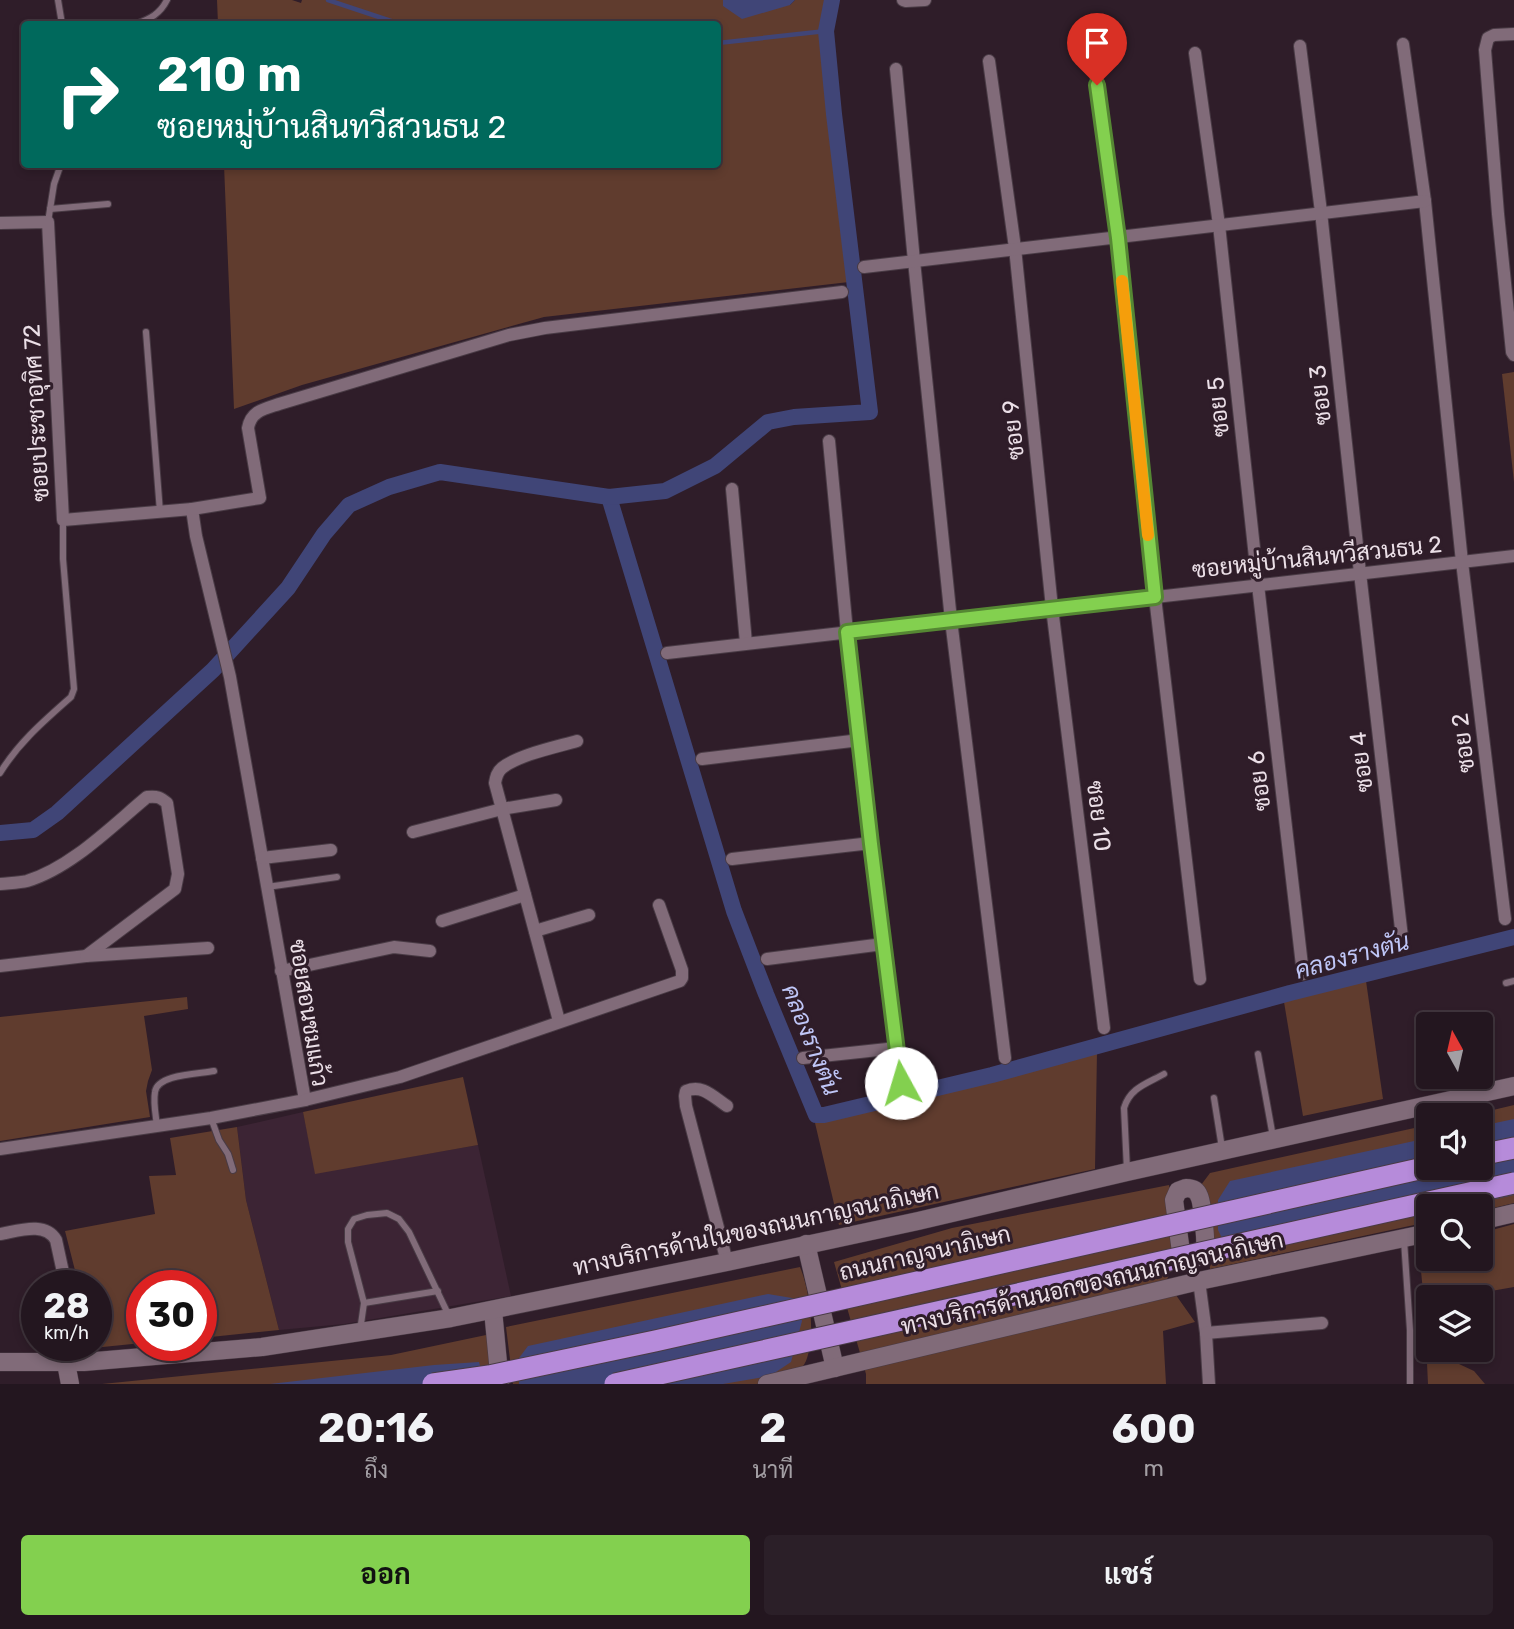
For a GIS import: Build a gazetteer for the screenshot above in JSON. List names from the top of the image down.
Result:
{
  "streets": {
    "highway": ["ถนนกาญจนาภิเษก"],
    "main road": ["ทางบริการด้านในของถนนกาญจนาภิเษก", "ทางบริการด้านนอกของถนนกาญจนาภิเษก"],
    "street": [
      "ซอย 3",
      "ซอย 5",
      "ซอยประชาอุทิศ 72",
      "ซอย 9",
      "ซอยหมู่บ้านสินทวีสวนธน 2",
      "ซอย 2",
      "ซอย 4",
      "ซอย 6",
      "ซอย 10",
      "ซอยสอนชมแก้ว"
    ]
  },
  "crossings": [
    ["ซอย 3", "ซอยหมู่บ้านสินทวีสวนธน 2"],
    ["ซอย 3", "ซอย 4"],
    ["ซอย 5", "ซอยหมู่บ้านสินทวีสวนธน 2"],
    ["ซอย 5", "ซอย 6"],
    ["ซอยประชาอุทิศ 72", "ซอยสอนชมแก้ว"],
    ["ซอย 9", "ซอยหมู่บ้านสินทวีสวนธน 2"],
    ["ซอย 9", "ซอย 10"],
    ["ซอยหมู่บ้านสินทวีสวนธน 2", "ซอย 2"],
    ["ซอยหมู่บ้านสินทวีสวนธน 2", "ซอย 4"],
    ["ซอยหมู่บ้านสินทวีสวนธน 2", "ซอย 6"],
    ["ซอยหมู่บ้านสินทวีสวนธน 2", "ซอย 10"]
  ],
  "water": ["คลองรางตัน"],
  "north": "top",
  "page": {
    "turn": ["210 m", "ซอยหมู่บ้านสินทวีสวนธน 2"],
    "speed": "28 km/h",
    "limit": "30",
    "eta": [
      "20:16",
      "ถึง",
      "2",
      "นาที",
      "600",
      "m"
    ],
    "buttons": ["ออก", "แชร์"]
  }
}
